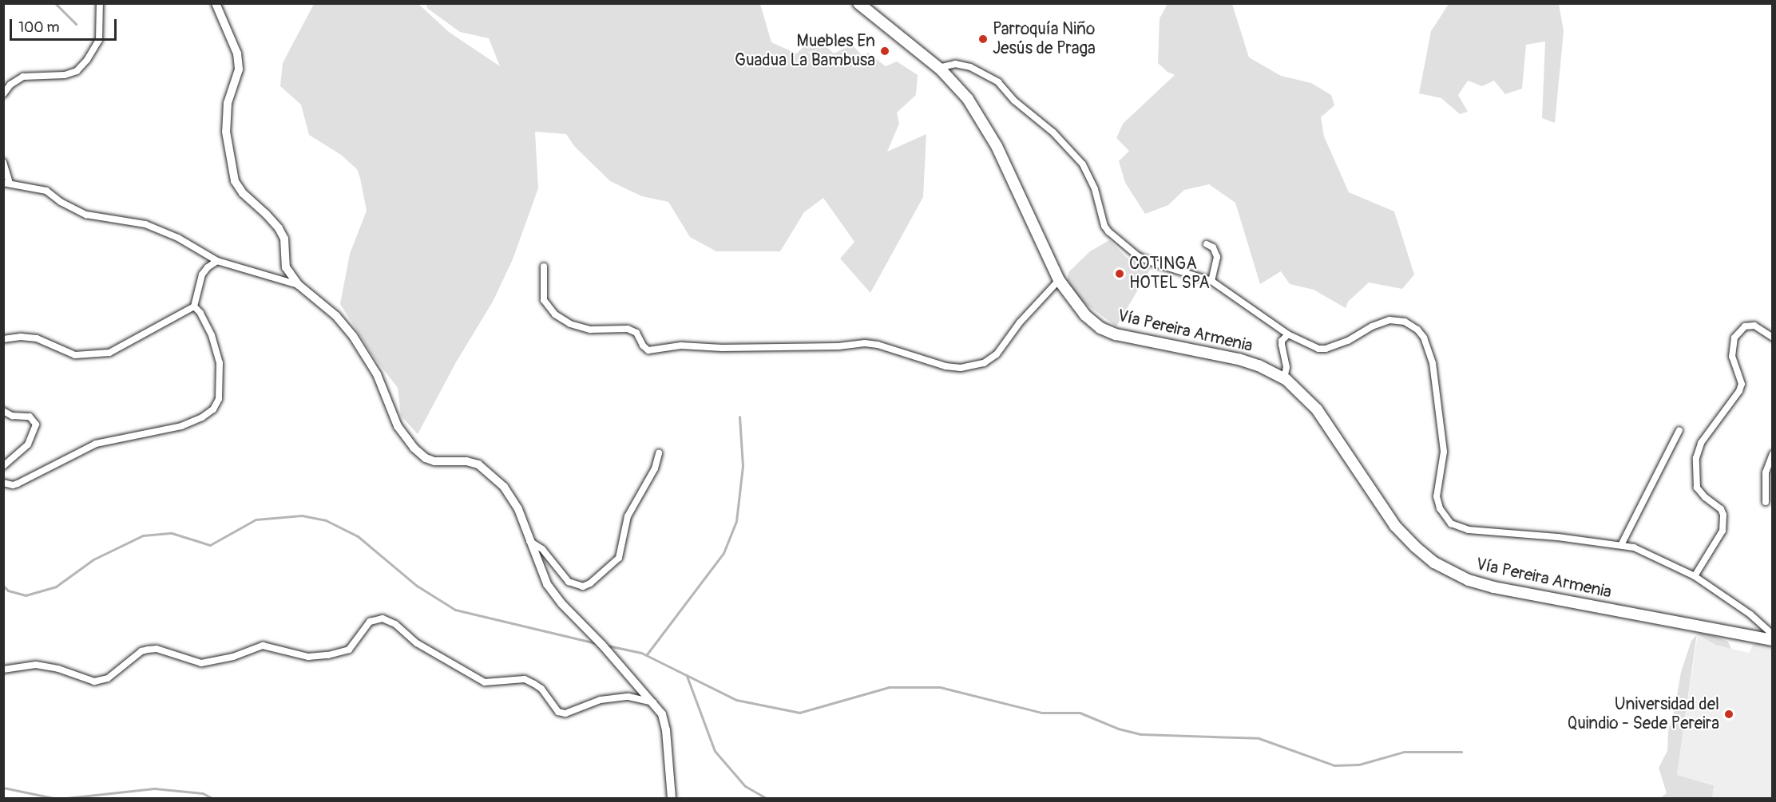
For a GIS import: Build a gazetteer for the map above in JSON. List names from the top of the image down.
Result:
{
  "streets": {
    "main road": ["Vía Pereira Armenia"]
  },
  "places": [
    "Parroquía Niño Jesús de Praga",
    "Muebles En Guadua La Bambusa",
    "COTINGA HOTEL SPA",
    "Universidad del Quindio - Sede Pereira"
  ],
  "scale_bar": "100 m"
}
